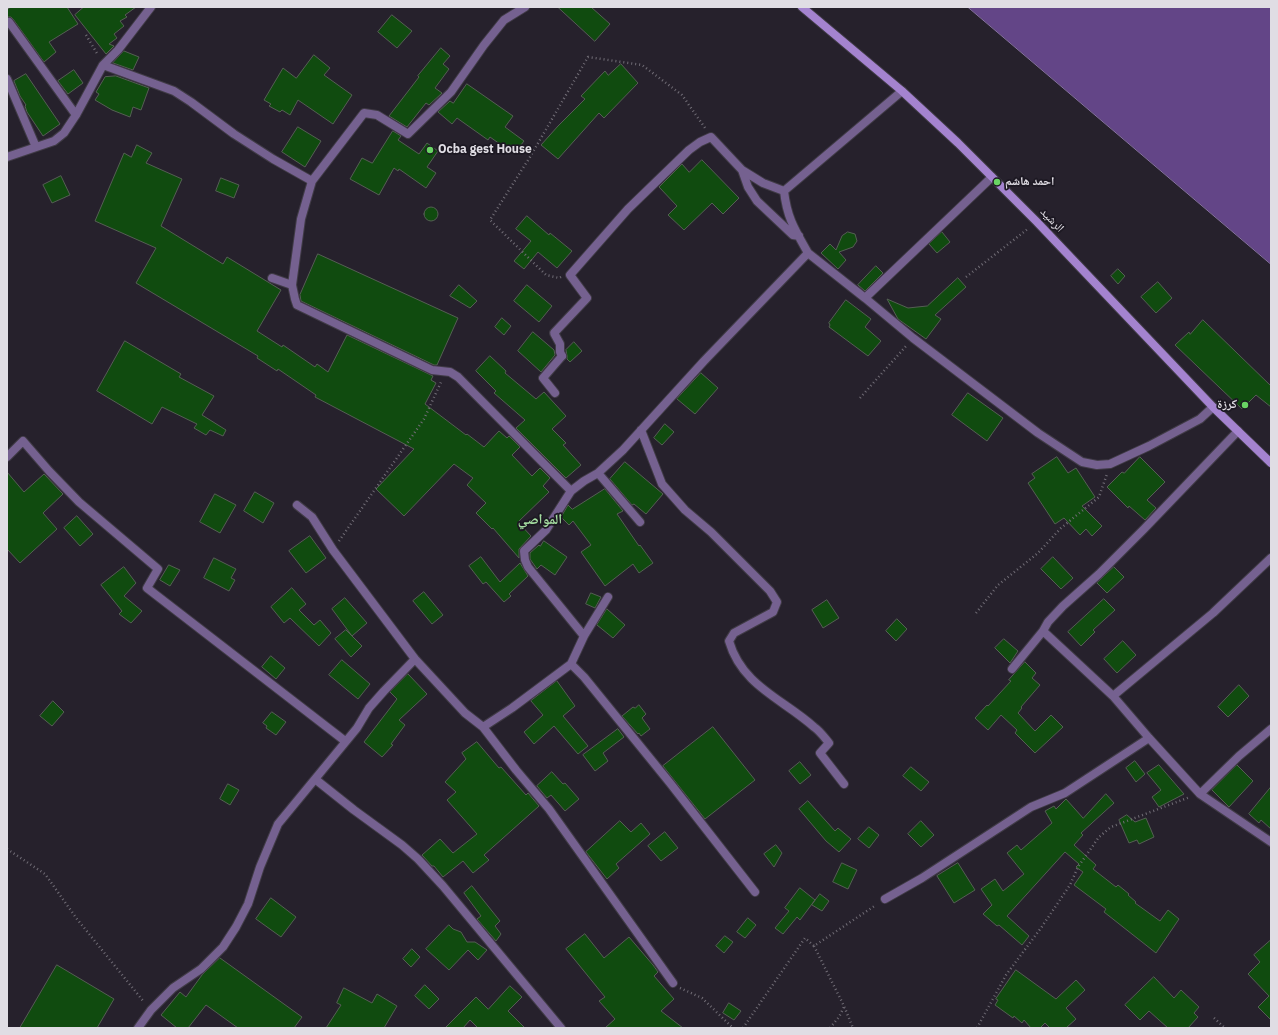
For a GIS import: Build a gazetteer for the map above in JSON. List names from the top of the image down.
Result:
{
  "streets": {
    "main road": ["الرشيد"]
  },
  "districts": ["المواصي"],
  "places": ["Ocba gest House", "احمد هاشم", "كرزة"]
}
